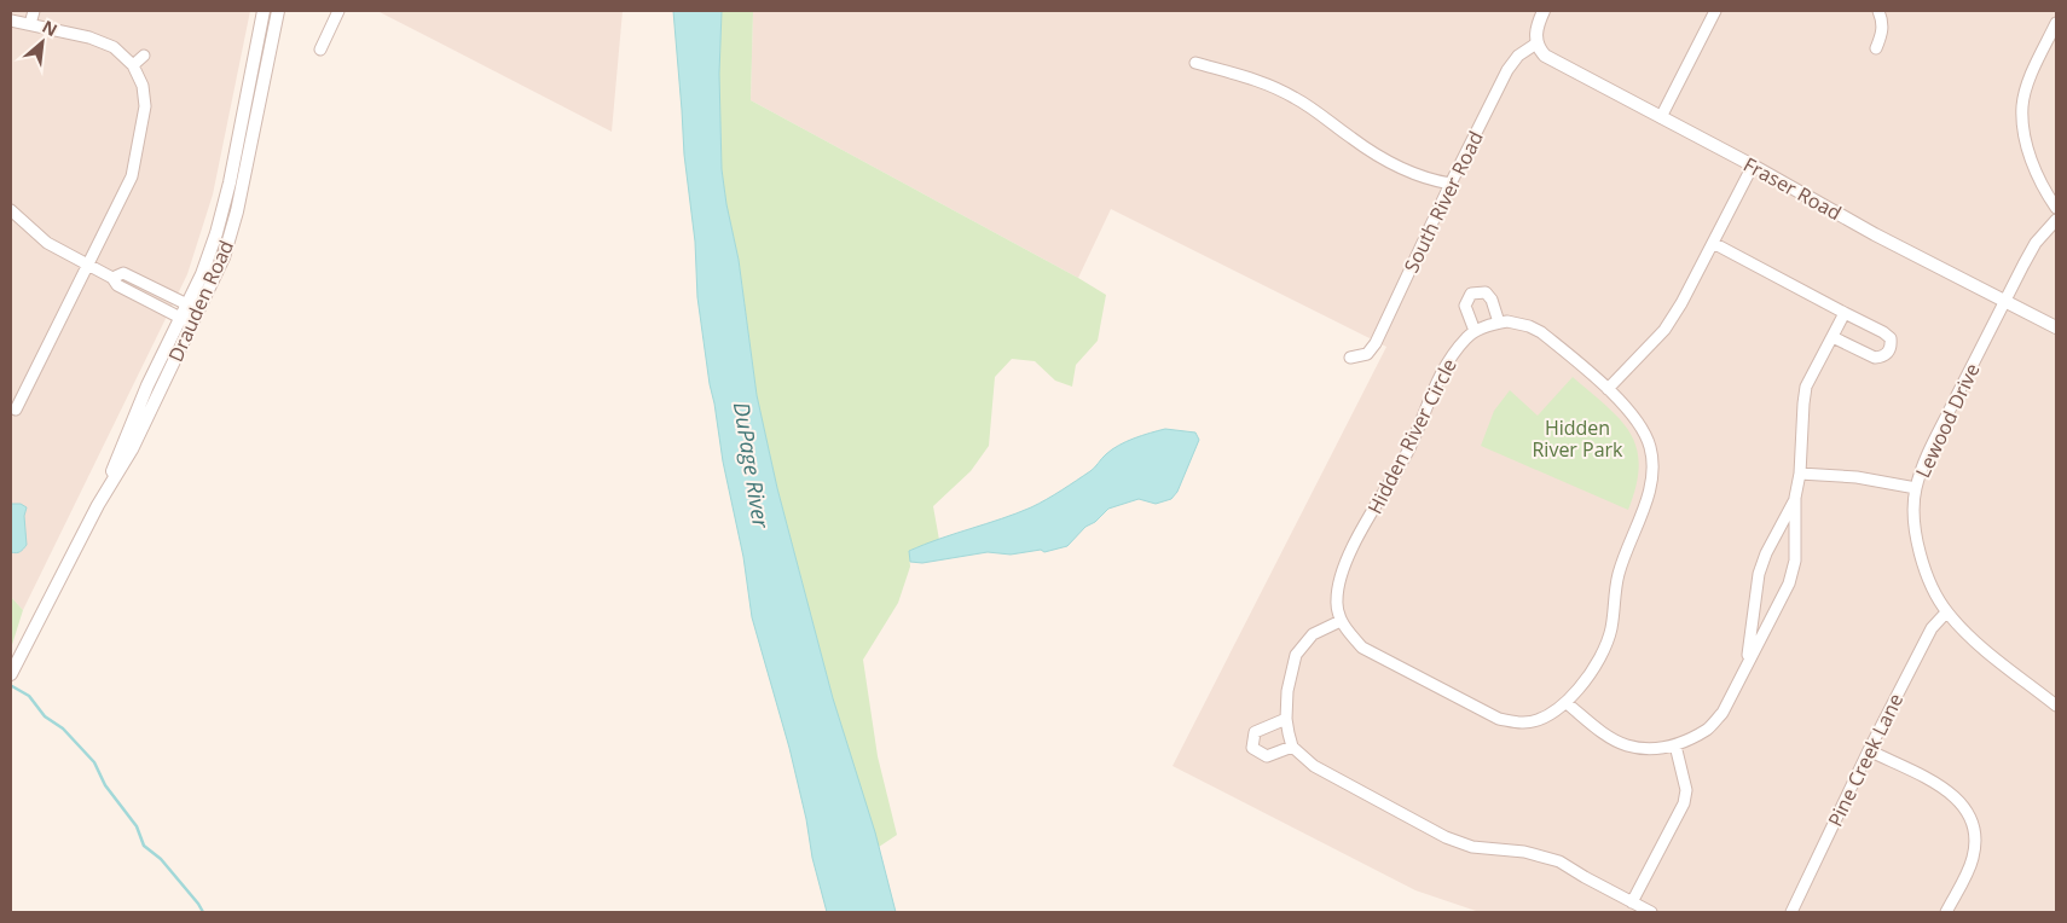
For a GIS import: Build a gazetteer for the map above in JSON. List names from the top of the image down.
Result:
{
  "streets": {
    "street": [
      "Fraser Road",
      "South River Road",
      "Drauden Road",
      "Lewood Drive",
      "Hidden River Circle",
      "Pine Creek Lane"
    ]
  },
  "crossings": [
    ["Fraser Road", "South River Road"],
    ["Fraser Road", "Lewood Drive"],
    ["Lewood Drive", "Pine Creek Lane"]
  ],
  "water": ["DuPage River"],
  "parks": ["Hidden River Park"],
  "north": "top right"
}
